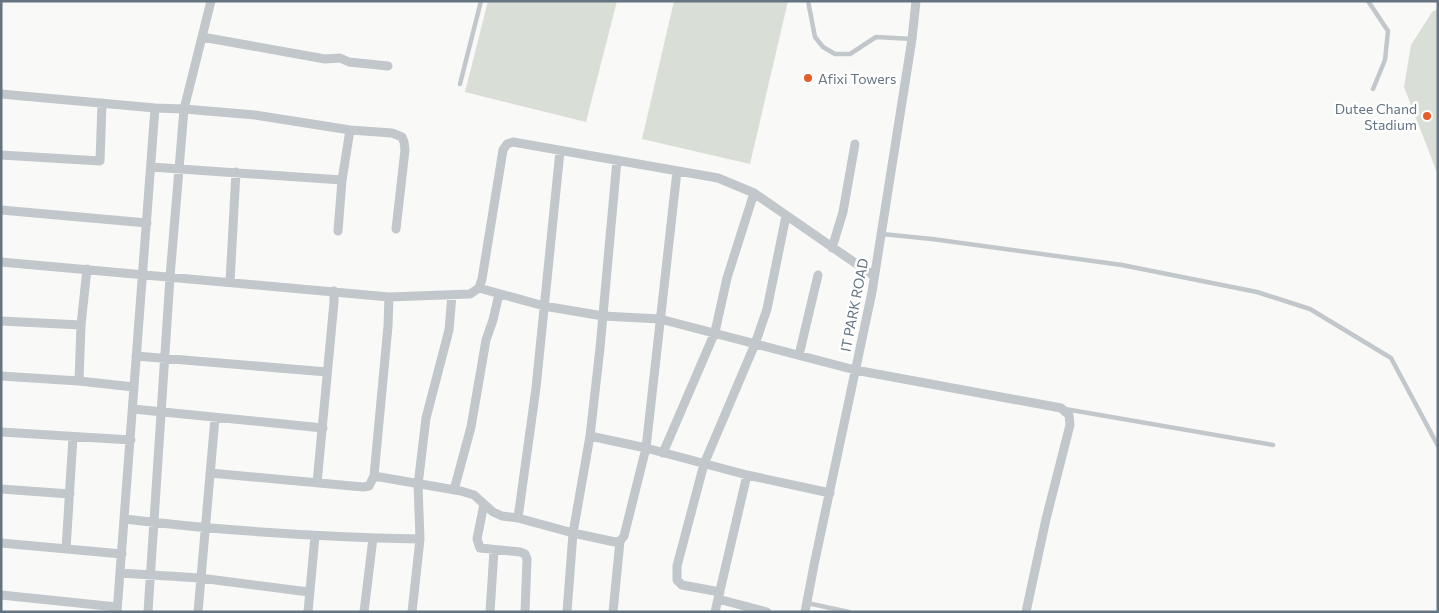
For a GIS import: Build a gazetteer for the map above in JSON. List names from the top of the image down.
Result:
{
  "streets": {
    "street": ["IT PARK ROAD"]
  },
  "places": ["Afixi Towers", "Dutee Chand Stadium"]
}
